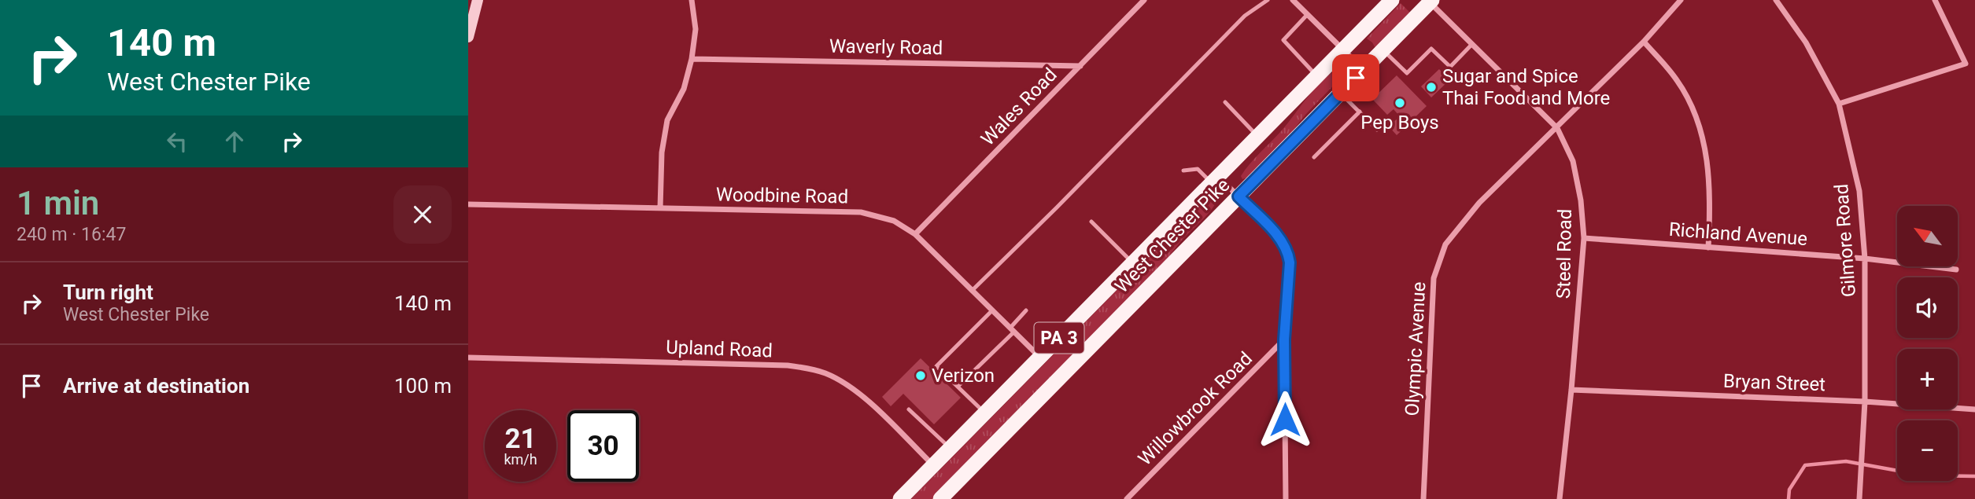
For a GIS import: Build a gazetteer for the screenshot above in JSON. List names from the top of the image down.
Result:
{
  "streets": {
    "highway": ["West Chester Pike", "PA 3"],
    "street": [
      "Waverly Road",
      "Wales Road",
      "Woodbine Road",
      "Richland Avenue",
      "Gilmore Road",
      "Steel Road",
      "Upland Road",
      "Olympic Avenue",
      "Bryan Street",
      "Willowbrook Road"
    ]
  },
  "crossings": [
    ["Waverly Road", "Wales Road"],
    ["Wales Road", "Woodbine Road"],
    ["Woodbine Road", "West Chester Pike"],
    ["Richland Avenue", "Gilmore Road"],
    ["Richland Avenue", "Steel Road"],
    ["West Chester Pike", "Steel Road"],
    ["West Chester Pike", "Upland Road"],
    ["Gilmore Road", "Bryan Street"],
    ["Steel Road", "Olympic Avenue"],
    ["Steel Road", "Bryan Street"]
  ],
  "places": ["Sugar and Spice Thai Food and More", "Pep Boys", "Verizon"],
  "north": "top left",
  "page": {
    "turn": ["140 m", "West Chester Pike"],
    "heading": ["1 min", "240 m · 16:47"],
    "map_buttons": ["+", "−"],
    "list": [
      {
        "name": "Turn right",
        "note": "West Chester Pike",
        "value": "140 m"
      },
      {
        "name": "Arrive at destination",
        "value": "100 m"
      }
    ],
    "speed": "21 km/h",
    "limit": "30"
  }
}
